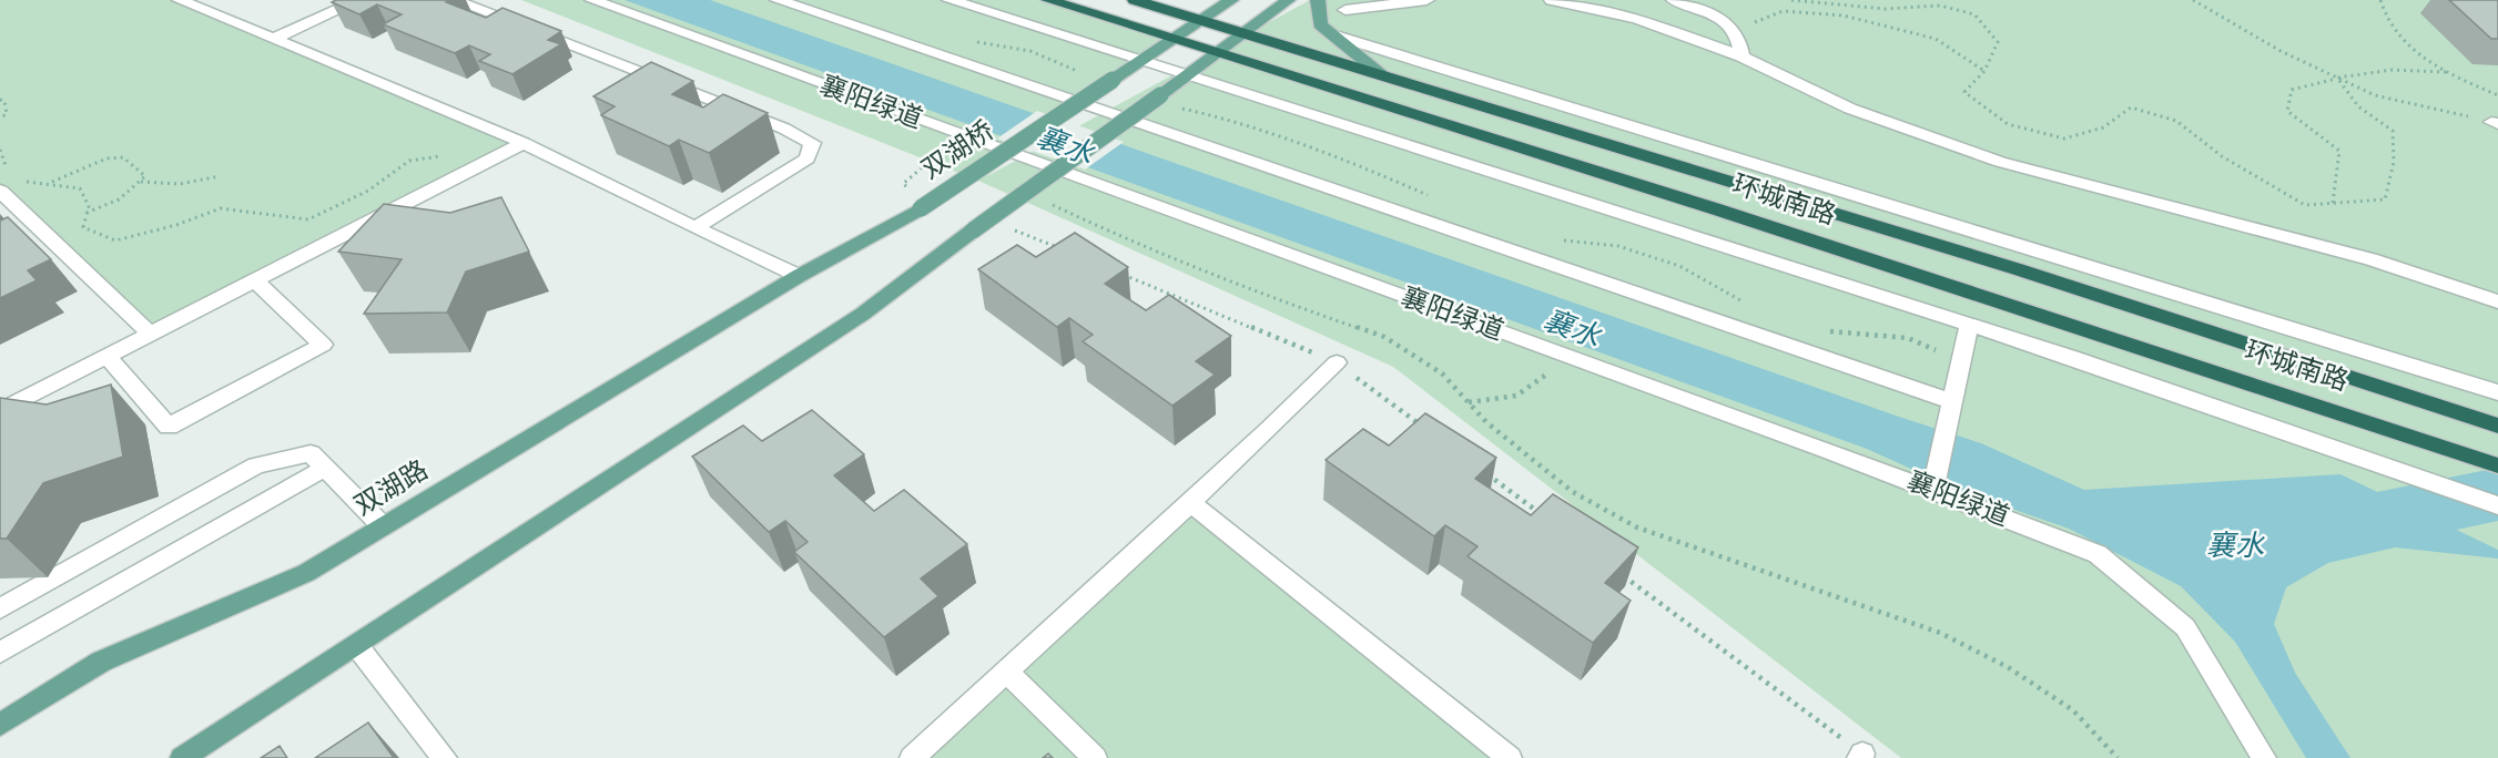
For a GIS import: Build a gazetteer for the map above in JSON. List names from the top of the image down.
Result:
{
  "streets": {
    "highway": ["环城南路"],
    "main road": ["双湖桥", "双湖路"],
    "street": ["襄阳绿道"]
  },
  "crossings": [
    ["双湖桥", "环城南路"],
    ["双湖桥", "双湖路"]
  ],
  "water": ["襄水"]
}
